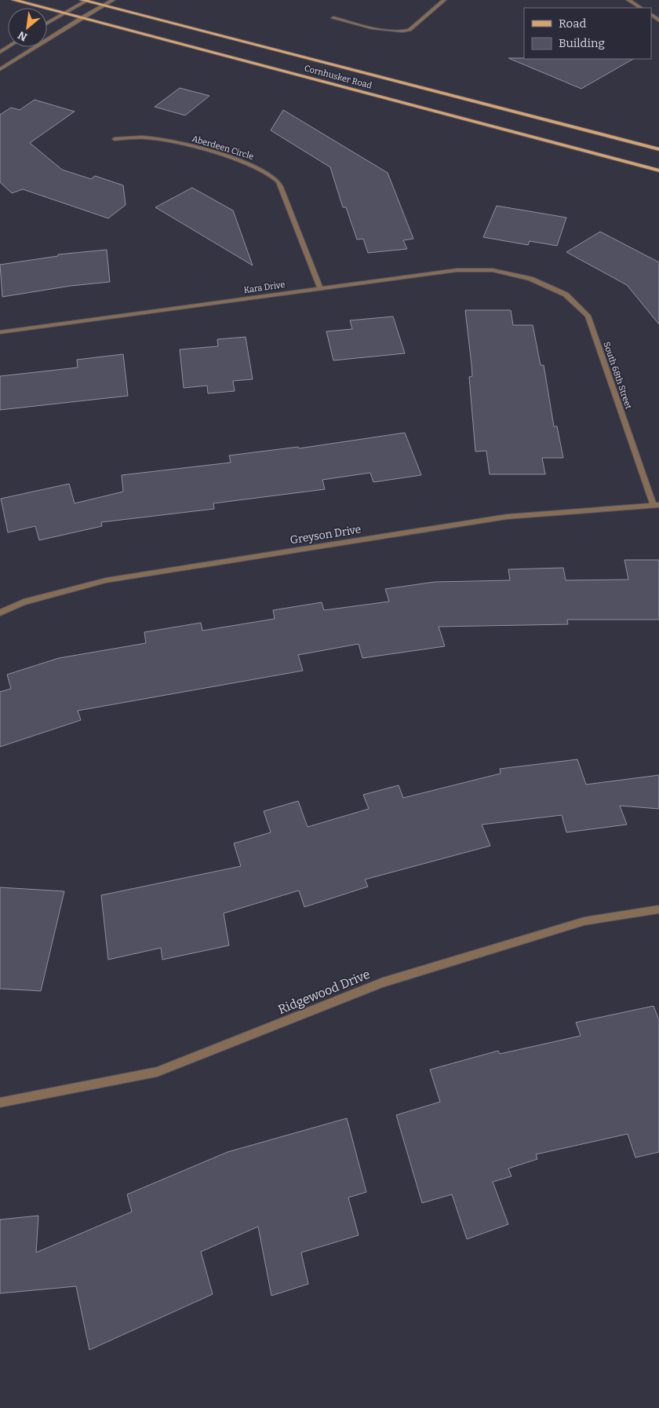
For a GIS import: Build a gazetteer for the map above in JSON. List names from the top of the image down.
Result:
{
  "streets": {
    "main road": ["Cornhusker Road"],
    "street": [
      "Aberdeen Circle",
      "Kara Drive",
      "South 68th Street",
      "Greyson Drive",
      "Ridgewood Drive"
    ]
  },
  "crossings": [
    ["Aberdeen Circle", "Kara Drive"],
    ["Kara Drive", "South 68th Street"],
    ["South 68th Street", "Greyson Drive"]
  ],
  "legend": ["Road", "Building"],
  "north": "bottom left"
}
